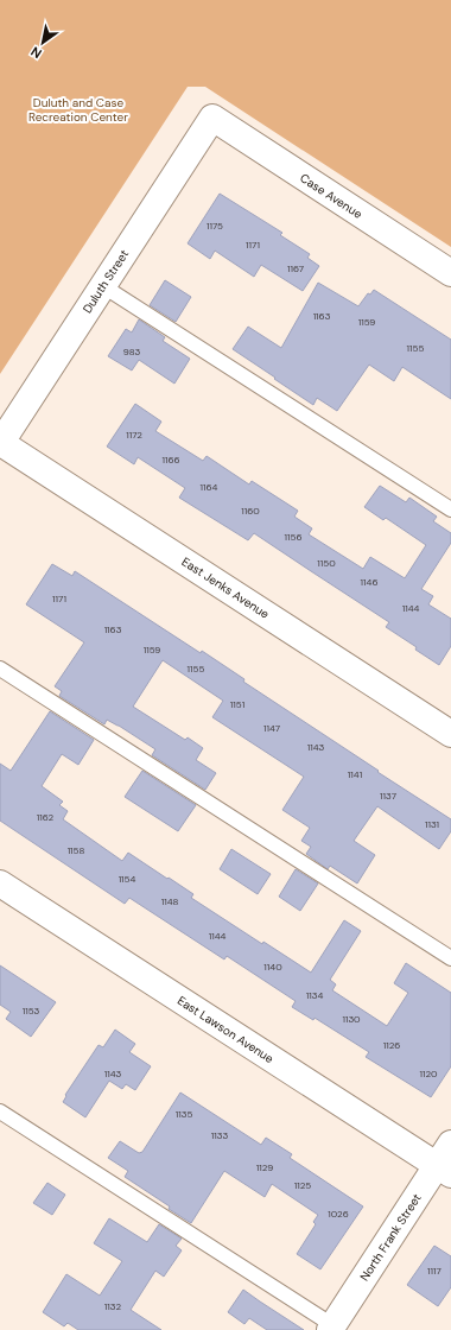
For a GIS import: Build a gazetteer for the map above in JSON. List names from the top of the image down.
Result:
{
  "streets": {
    "street": [
      "Case Avenue",
      "Duluth Street",
      "East Jenks Avenue",
      "East Lawson Avenue",
      "North Frank Street"
    ]
  },
  "crossings": [
    ["Case Avenue", "Duluth Street"],
    ["Duluth Street", "East Jenks Avenue"],
    ["East Lawson Avenue", "North Frank Street"]
  ],
  "parks": ["Duluth and Case Recreation Center"],
  "house_numbers": [
    "1175",
    "1171",
    "1167",
    "1163",
    "1159",
    "1155",
    "983",
    "1172",
    "1166",
    "1164",
    "1160",
    "1156",
    "1150",
    "1146",
    "1171",
    "1144",
    "1163",
    "1159",
    "1155",
    "1151",
    "1147",
    "1143",
    "1141",
    "1137",
    "1162",
    "1131",
    "1158",
    "1154",
    "1148",
    "1144",
    "1140",
    "1134",
    "1153",
    "1130",
    "1126",
    "1143",
    "1120",
    "1135",
    "1133",
    "1129",
    "1125",
    "1026",
    "1117",
    "1132"
  ],
  "north": "bottom left"
}
